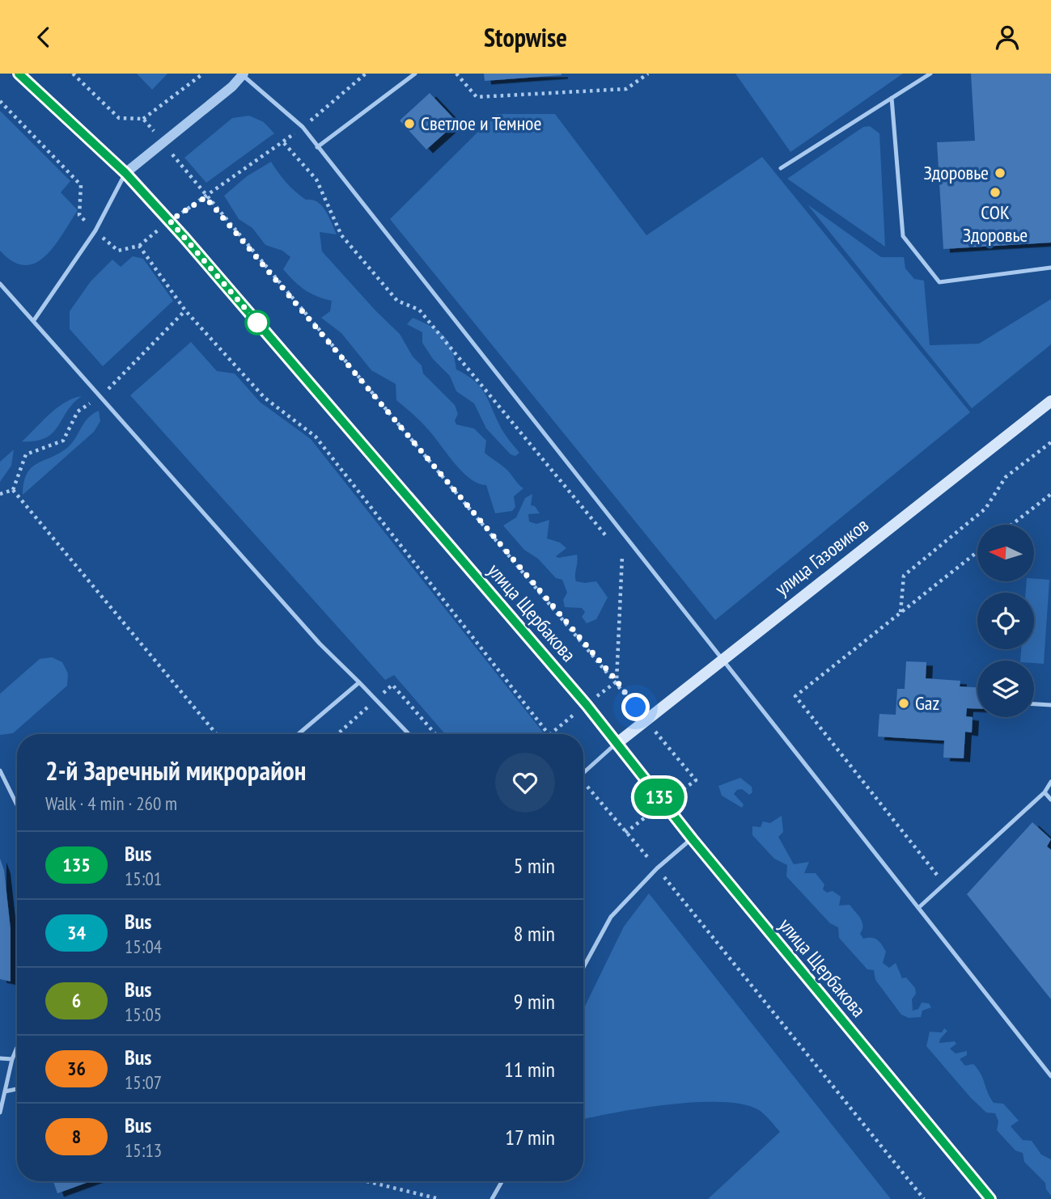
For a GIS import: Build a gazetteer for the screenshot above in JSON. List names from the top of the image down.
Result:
{
  "streets": {
    "main road": ["улица Газовиков", "улица Щербакова"]
  },
  "crossings": [
    ["улица Газовиков", "улица Щербакова"]
  ],
  "places": [
    "Светлое и Темное",
    "Здоровье",
    "СОК Здоровье",
    "Gaz"
  ],
  "lines": ["bus line 135"],
  "north": "left",
  "page": {
    "header": "Stopwise",
    "on_map": "135",
    "heading": ["2-й Заречный микрорайон", "Walk · 4 min · 260 m"],
    "list": [
      {
        "mark": "135",
        "name": "Bus",
        "note": "15:01",
        "value": "5 min"
      },
      {
        "mark": "34",
        "name": "Bus",
        "note": "15:04",
        "value": "8 min"
      },
      {
        "mark": "6",
        "name": "Bus",
        "note": "15:05",
        "value": "9 min"
      },
      {
        "mark": "36",
        "name": "Bus",
        "note": "15:07",
        "value": "11 min"
      },
      {
        "mark": "8",
        "name": "Bus",
        "note": "15:13",
        "value": "17 min"
      }
    ]
  }
}
